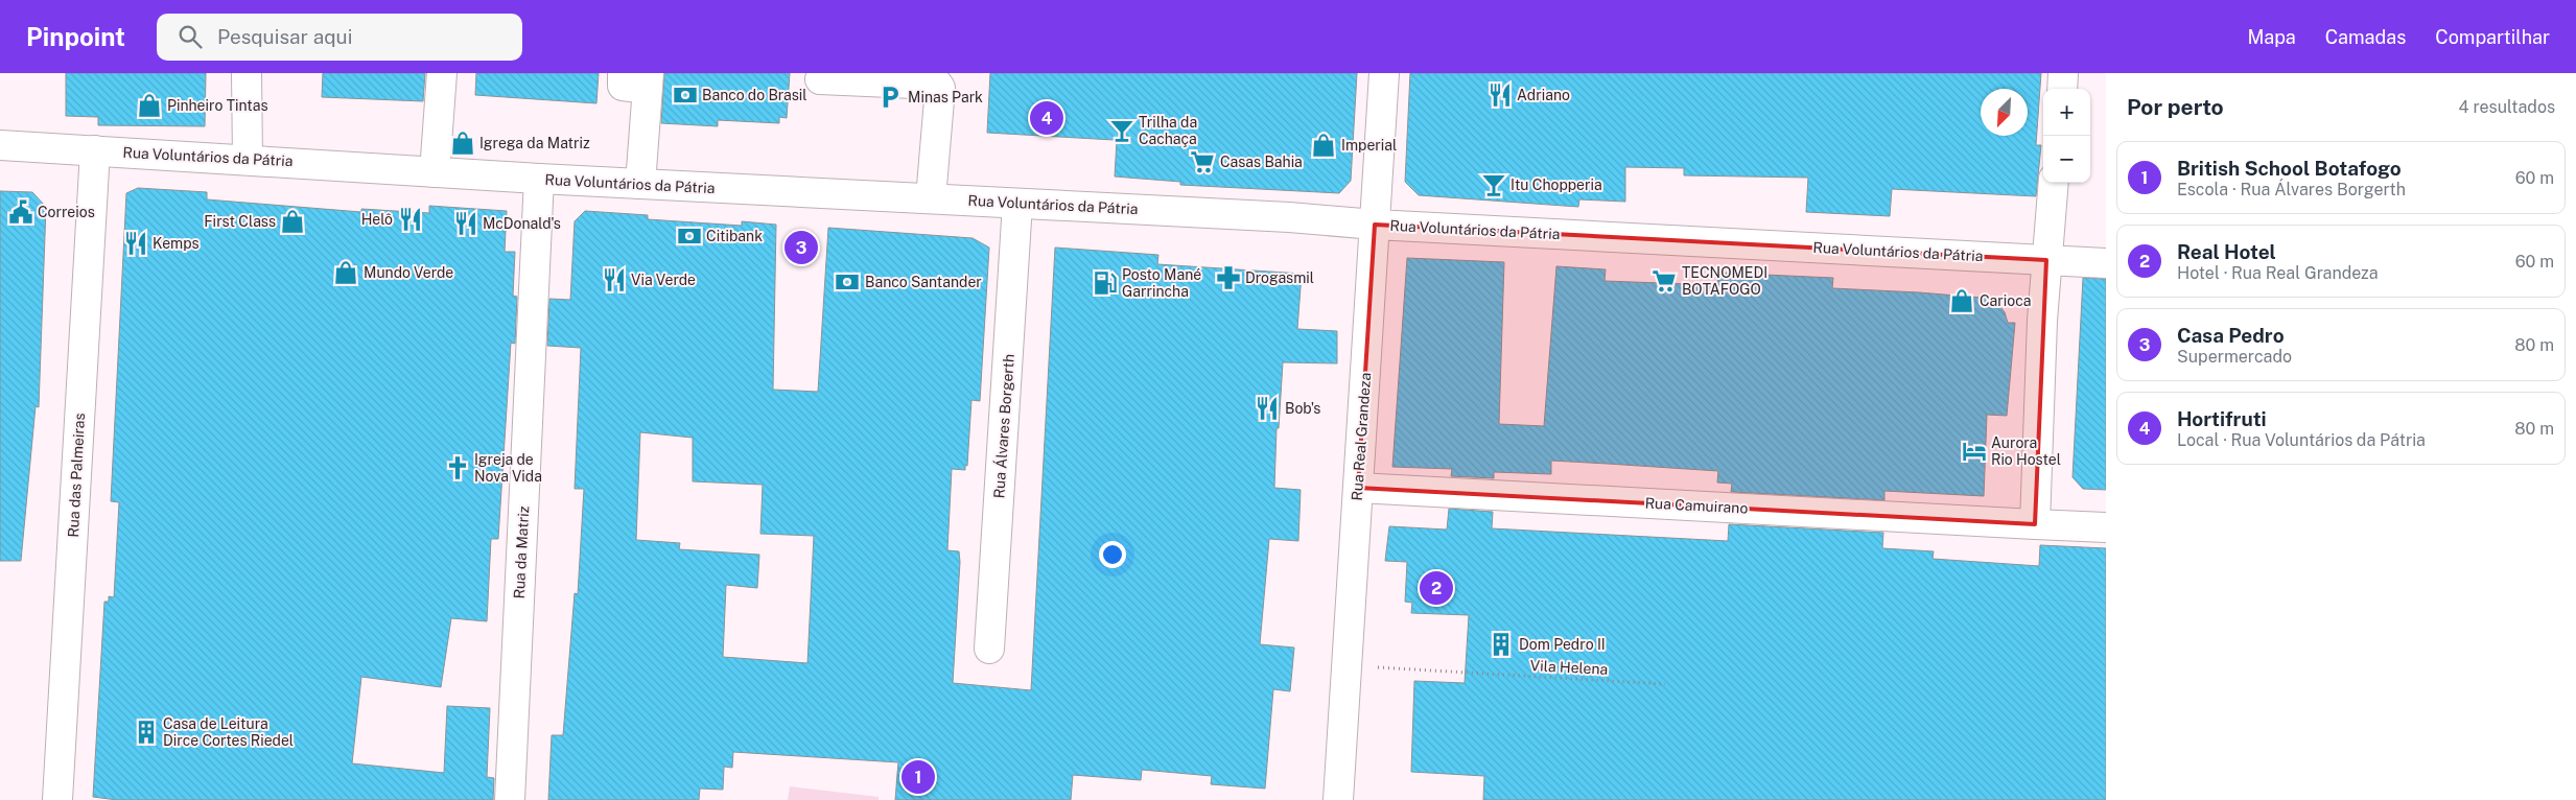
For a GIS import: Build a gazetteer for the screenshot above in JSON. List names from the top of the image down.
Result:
{
  "streets": {
    "street": [
      "Rua Voluntários da Pátria",
      "Rua Álvares Borgerth",
      "Rua Real Grandeza",
      "Rua das Palmeiras",
      "Rua Camuirano",
      "Rua da Matriz"
    ],
    "path": ["Vila Helena"]
  },
  "crossings": [
    ["Rua Voluntários da Pátria", "Rua Álvares Borgerth"],
    ["Rua Voluntários da Pátria", "Rua Real Grandeza"],
    ["Rua Voluntários da Pátria", "Rua das Palmeiras"],
    ["Rua Voluntários da Pátria", "Rua da Matriz"],
    ["Rua Real Grandeza", "Rua Camuirano"],
    ["Rua Real Grandeza", "Vila Helena"]
  ],
  "places": {
    "bank": ["Banco do Brasil", "Citibank", "Banco Santander"],
    "restaurant": [
      "Adriano",
      "Helô",
      "McDonald's",
      "Kemps",
      "Via Verde",
      "Bob's"
    ],
    "parking": ["Minas Park"],
    "shop": [
      "Pinheiro Tintas",
      "Igrega da Matriz",
      "Imperial",
      "First Class",
      "Mundo Verde",
      "Carioca"
    ],
    "bar": ["Trilha da Cachaça", "Itu Chopperia"],
    "supermarket": ["Casas Bahia", "TECNOMEDI BOTAFOGO"],
    "public building": ["Correios"],
    "pharmacy": ["Drogasmil"],
    "fuel station": ["Posto Mané Garrincha"],
    "hotel": ["Aurora Rio Hostel"],
    "church": ["Igreja de Nova Vida"],
    "building": ["Dom Pedro II", "Casa de Leitura Dirce Cortes Riedel"]
  },
  "north": "bottom left",
  "page": {
    "header": "Pinpoint",
    "search": "Pesquisar aqui",
    "nav": ["Mapa", "Camadas", "Compartilhar"],
    "heading": ["Por perto", "4 resultados"],
    "map_buttons": ["+", "−"],
    "pins": [
      "4",
      "3",
      "2",
      "1"
    ],
    "list": [
      {
        "mark": "1",
        "name": "British School Botafogo",
        "note": "Escola · Rua Álvares Borgerth",
        "value": "60 m"
      },
      {
        "mark": "2",
        "name": "Real Hotel",
        "note": "Hotel · Rua Real Grandeza",
        "value": "60 m"
      },
      {
        "mark": "3",
        "name": "Casa Pedro",
        "note": "Supermercado",
        "value": "80 m"
      },
      {
        "mark": "4",
        "name": "Hortifruti",
        "note": "Local · Rua Voluntários da Pátria",
        "value": "80 m"
      }
    ]
  }
}
